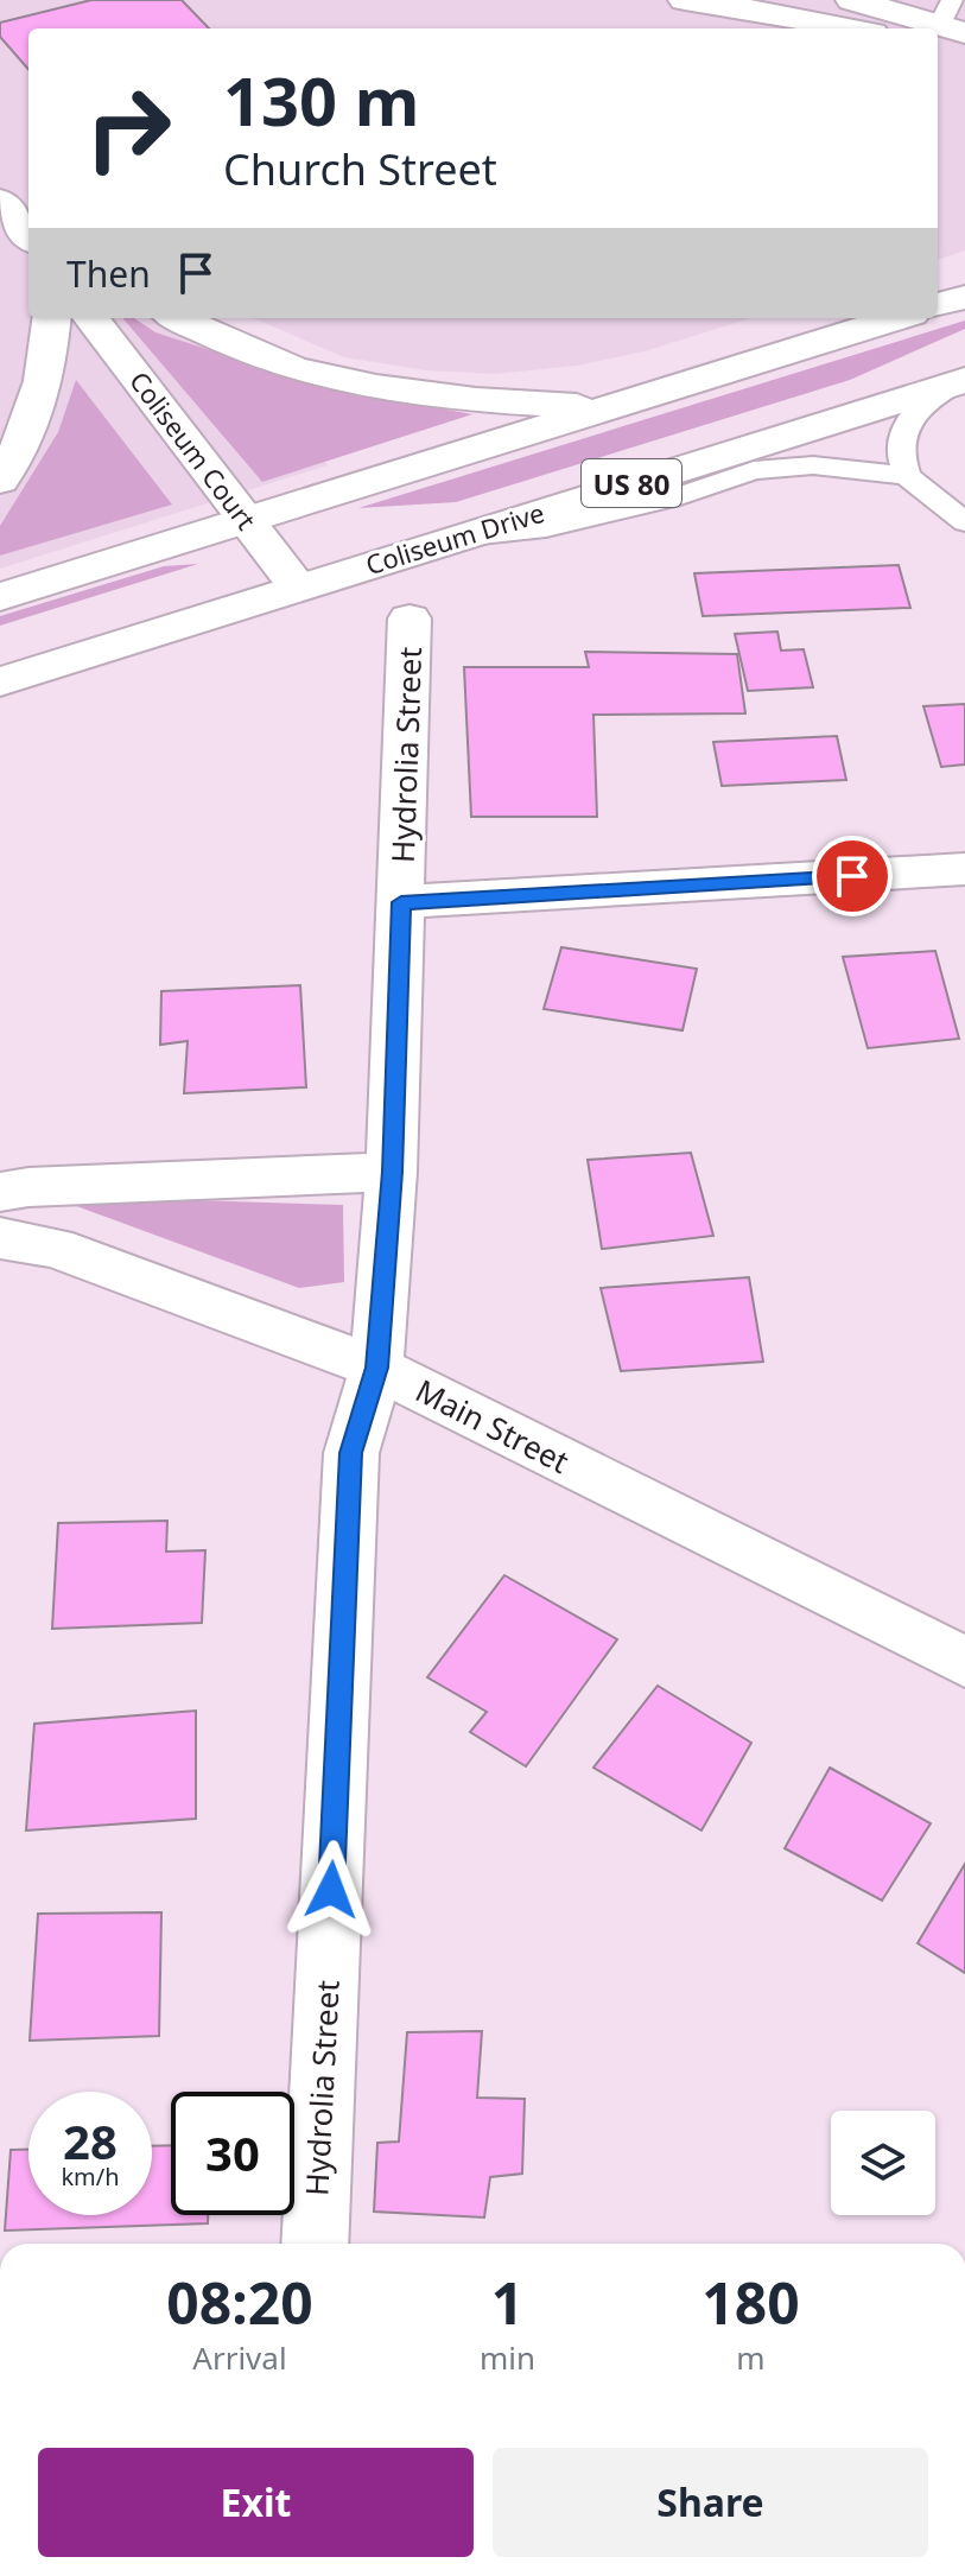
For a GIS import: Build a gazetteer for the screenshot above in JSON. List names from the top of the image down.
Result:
{
  "streets": {
    "street": [
      "Coliseum Court",
      "US 80",
      "Coliseum Drive",
      "Hydrolia Street",
      "Main Street"
    ]
  },
  "crossings": [
    ["Coliseum Court", "US 80"],
    ["Coliseum Court", "Coliseum Drive"],
    ["Hydrolia Street", "Main Street"]
  ],
  "page": {
    "turn": ["130 m", "Church Street"],
    "then": "Then",
    "speed": "28 km/h",
    "limit": "30",
    "eta": [
      "08:20",
      "Arrival",
      "1",
      "min",
      "180",
      "m"
    ],
    "buttons": ["Exit", "Share"]
  }
}
